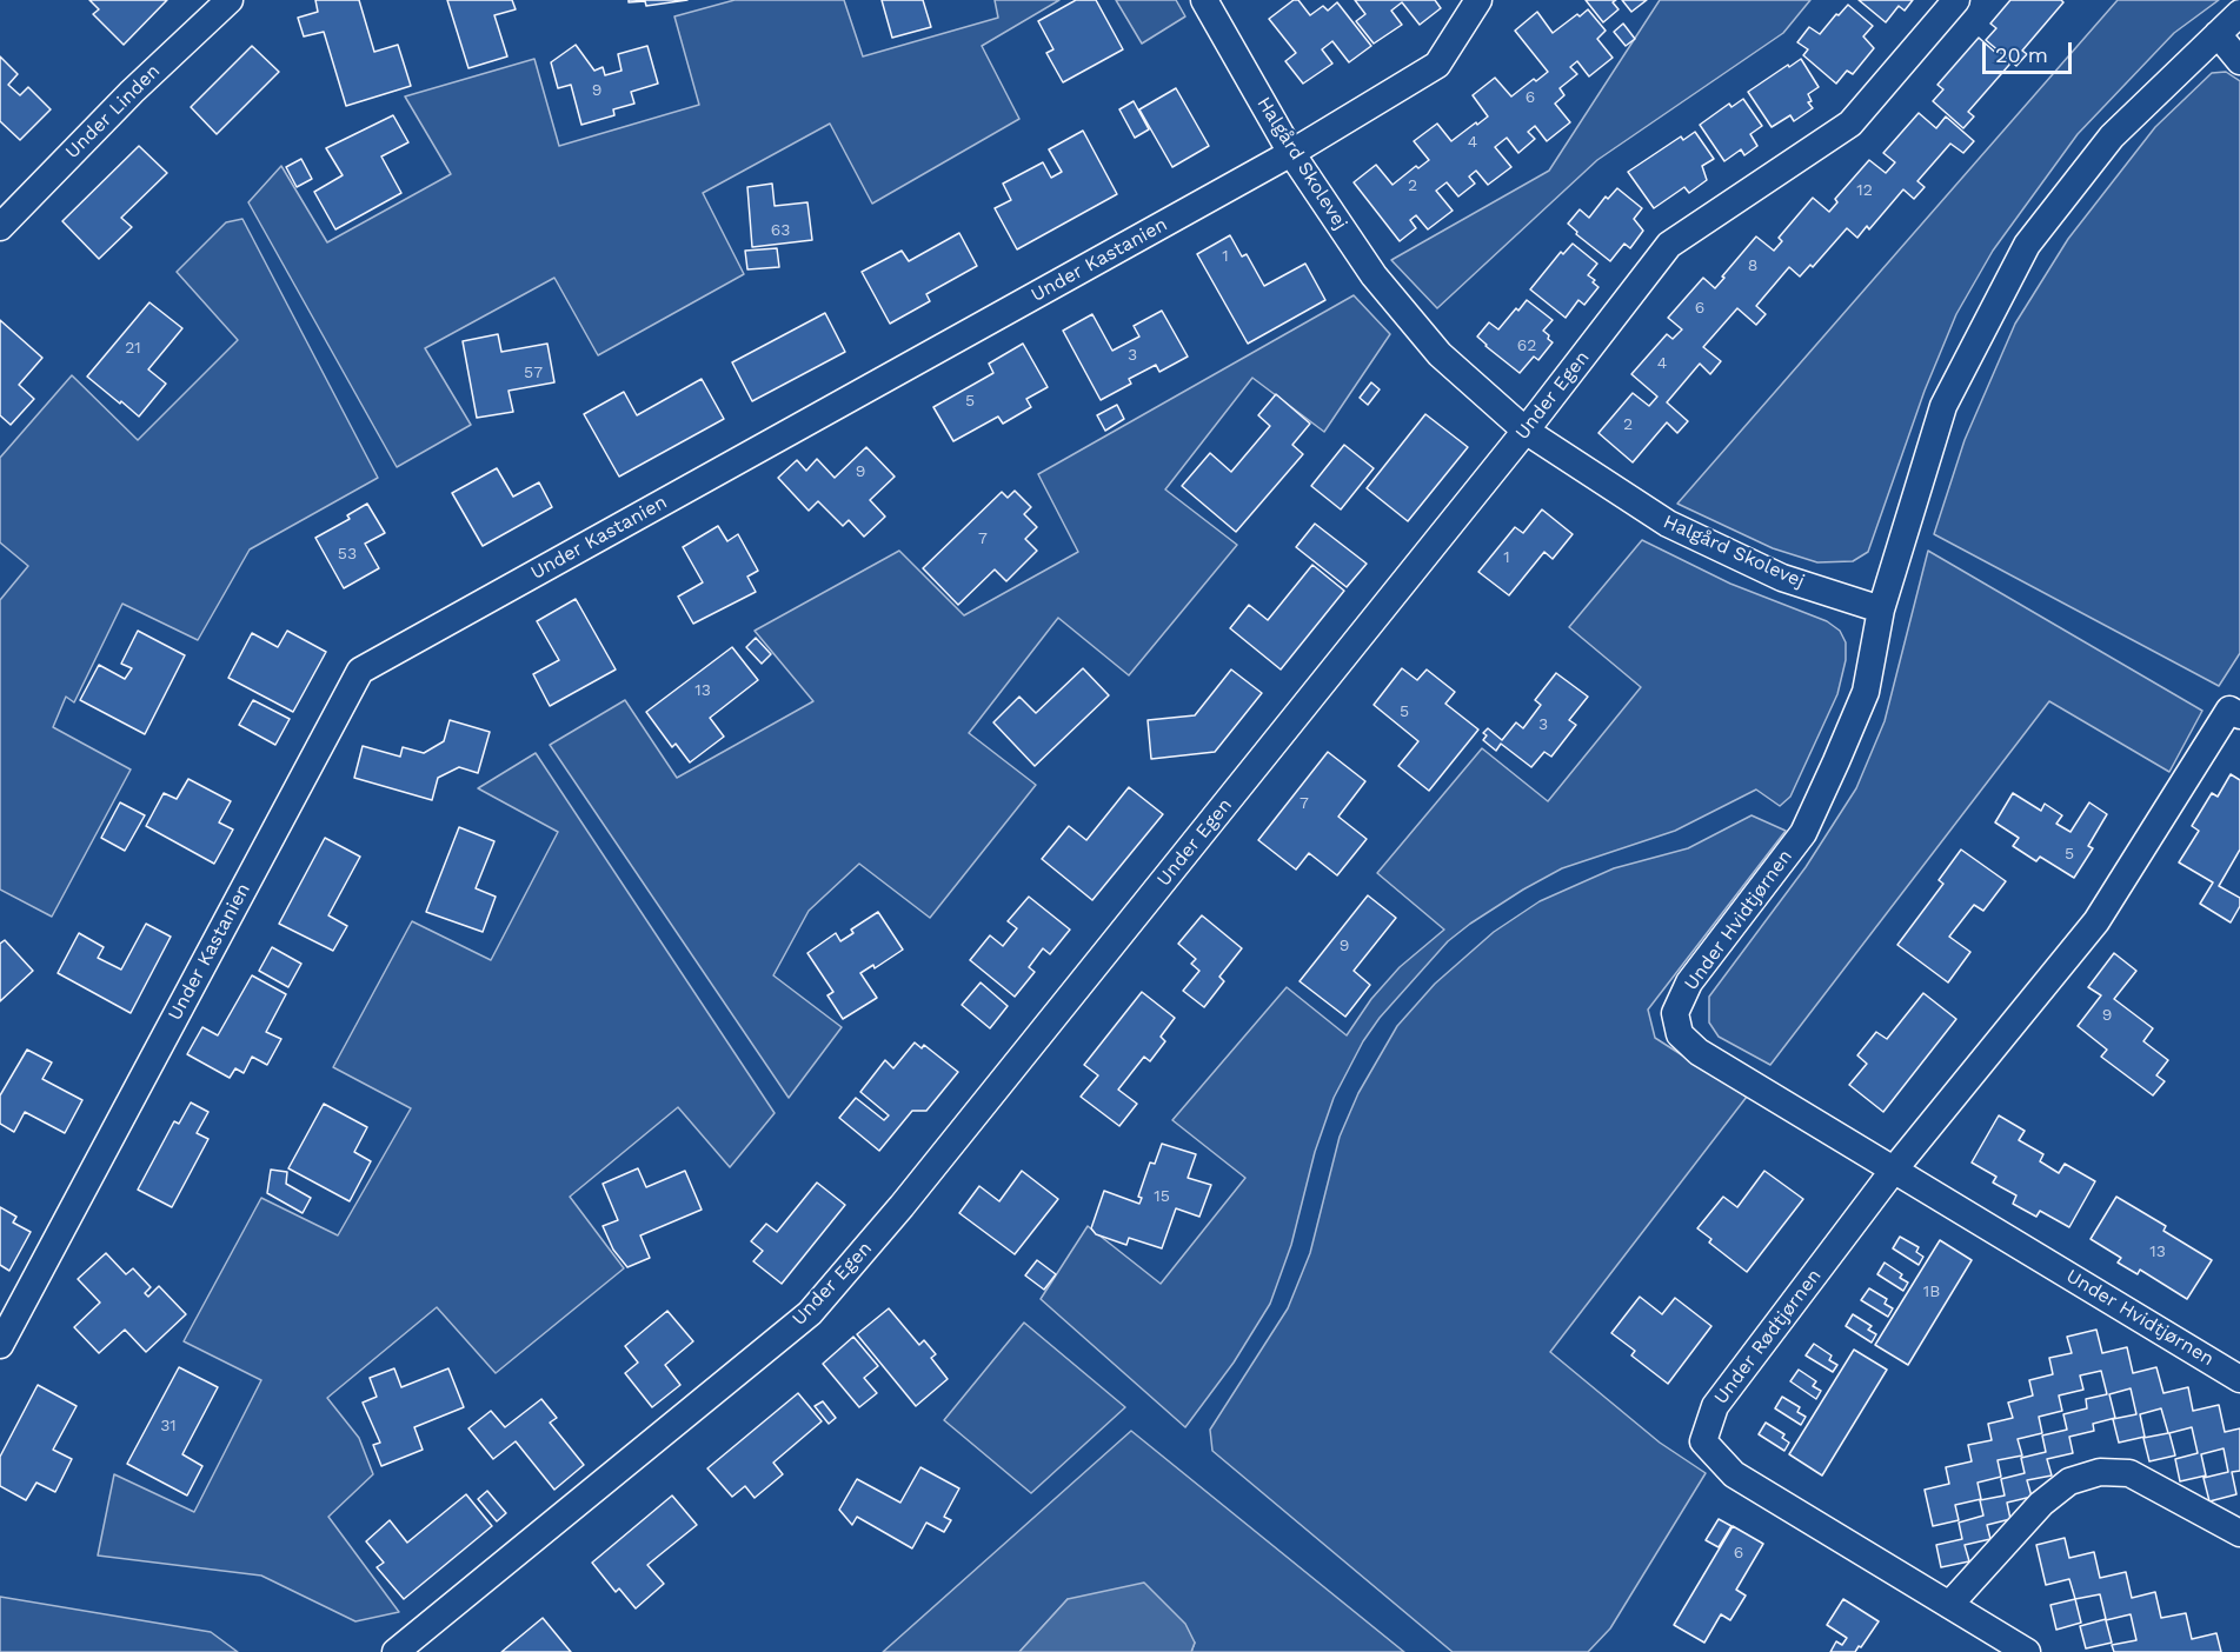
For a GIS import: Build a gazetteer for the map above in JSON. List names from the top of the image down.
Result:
{
  "streets": {
    "street": [
      "Under Linden",
      "Halgård Skolevej",
      "Under Kastanien",
      "Under Egen",
      "Under Hvidtjørnen",
      "Under Rødtjørnen"
    ]
  },
  "crossings": [
    ["Halgård Skolevej", "Under Kastanien"],
    ["Halgård Skolevej", "Under Egen"],
    ["Halgård Skolevej", "Under Hvidtjørnen"],
    ["Under Hvidtjørnen", "Under Rødtjørnen"]
  ],
  "house_numbers": [
    "9",
    "6",
    "4",
    "2",
    "12",
    "63",
    "1",
    "8",
    "6",
    "62",
    "21",
    "3",
    "4",
    "57",
    "5",
    "2",
    "9",
    "7",
    "53",
    "1",
    "13",
    "5",
    "3",
    "7",
    "5",
    "9",
    "9",
    "15",
    "13",
    "1B",
    "31",
    "6"
  ],
  "scale_bar": "20 m"
}
